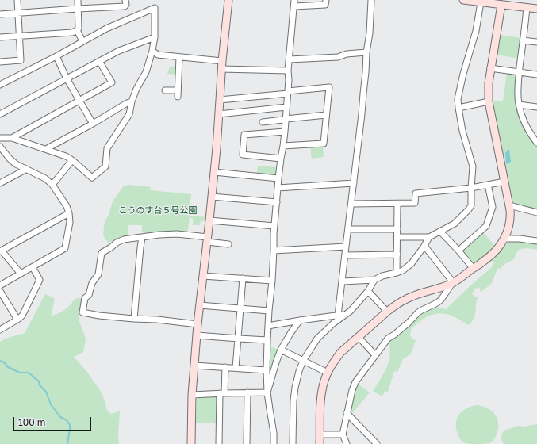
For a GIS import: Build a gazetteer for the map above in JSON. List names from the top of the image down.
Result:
{
  "parks": ["こうのす台５号公園"],
  "scale_bar": "100 m"
}
